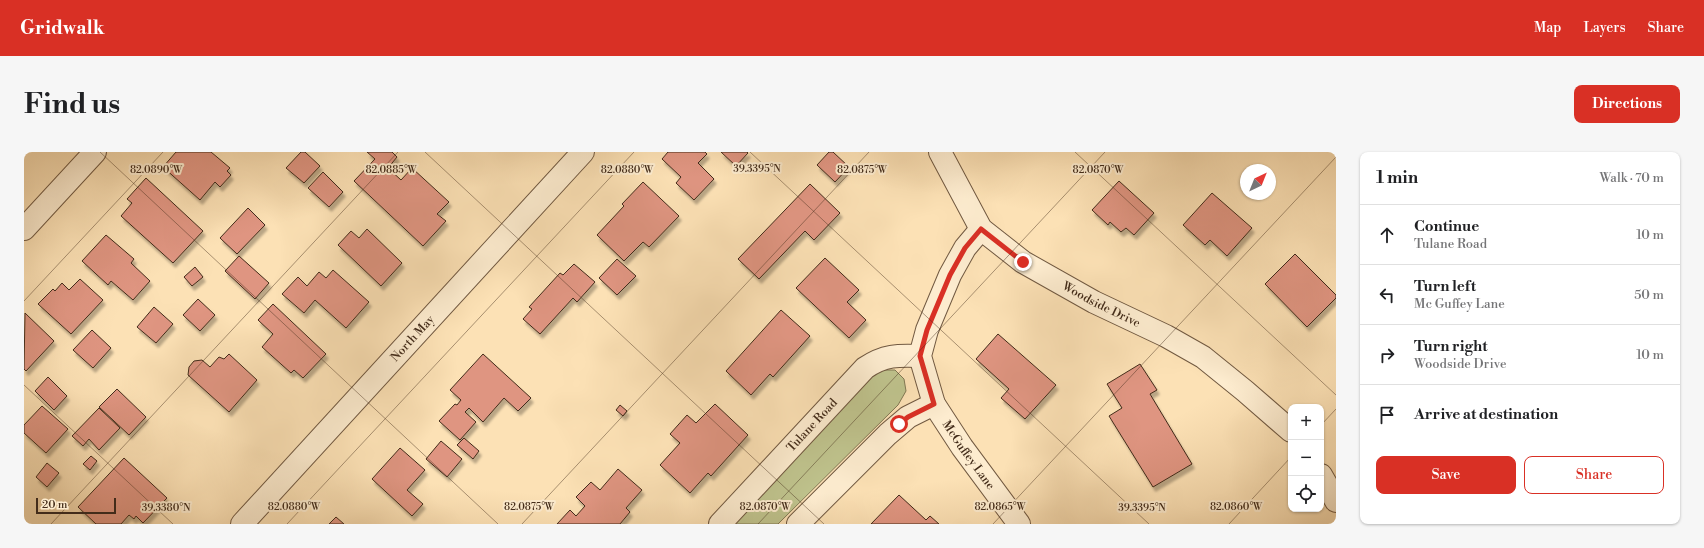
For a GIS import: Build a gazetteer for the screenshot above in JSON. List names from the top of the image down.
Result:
{
  "streets": {
    "street": [
      "Woodside Drive",
      "North May",
      "Tulane Road",
      "McGuffey Lane"
    ]
  },
  "crossings": [
    ["Tulane Road", "McGuffey Lane"]
  ],
  "scale_bar": "20 m",
  "north": "top right",
  "page": {
    "header": "Gridwalk",
    "nav": ["Map", "Layers", "Share"],
    "buttons": [
      "Directions",
      ["Save", "Share"]
    ],
    "title": "Find us",
    "heading": ["1 min", "Walk · 70 m"],
    "list": [
      ["Continue", "Tulane Road", "10 m"],
      ["Turn left", "Mc Guffey Lane", "50 m"],
      ["Turn right", "Woodside Drive", "10 m"],
      "Arrive at destination"
    ],
    "map_buttons": ["+", "−"],
    "scale": "20 m"
  },
  "coordinates": [
    "39.3395°N",
    "82.0890°W",
    "82.0885°W",
    "82.0880°W",
    "82.0875°W",
    "82.0870°W",
    "82.0865°W",
    "82.0860°W",
    "39.3380°N"
  ]
}
